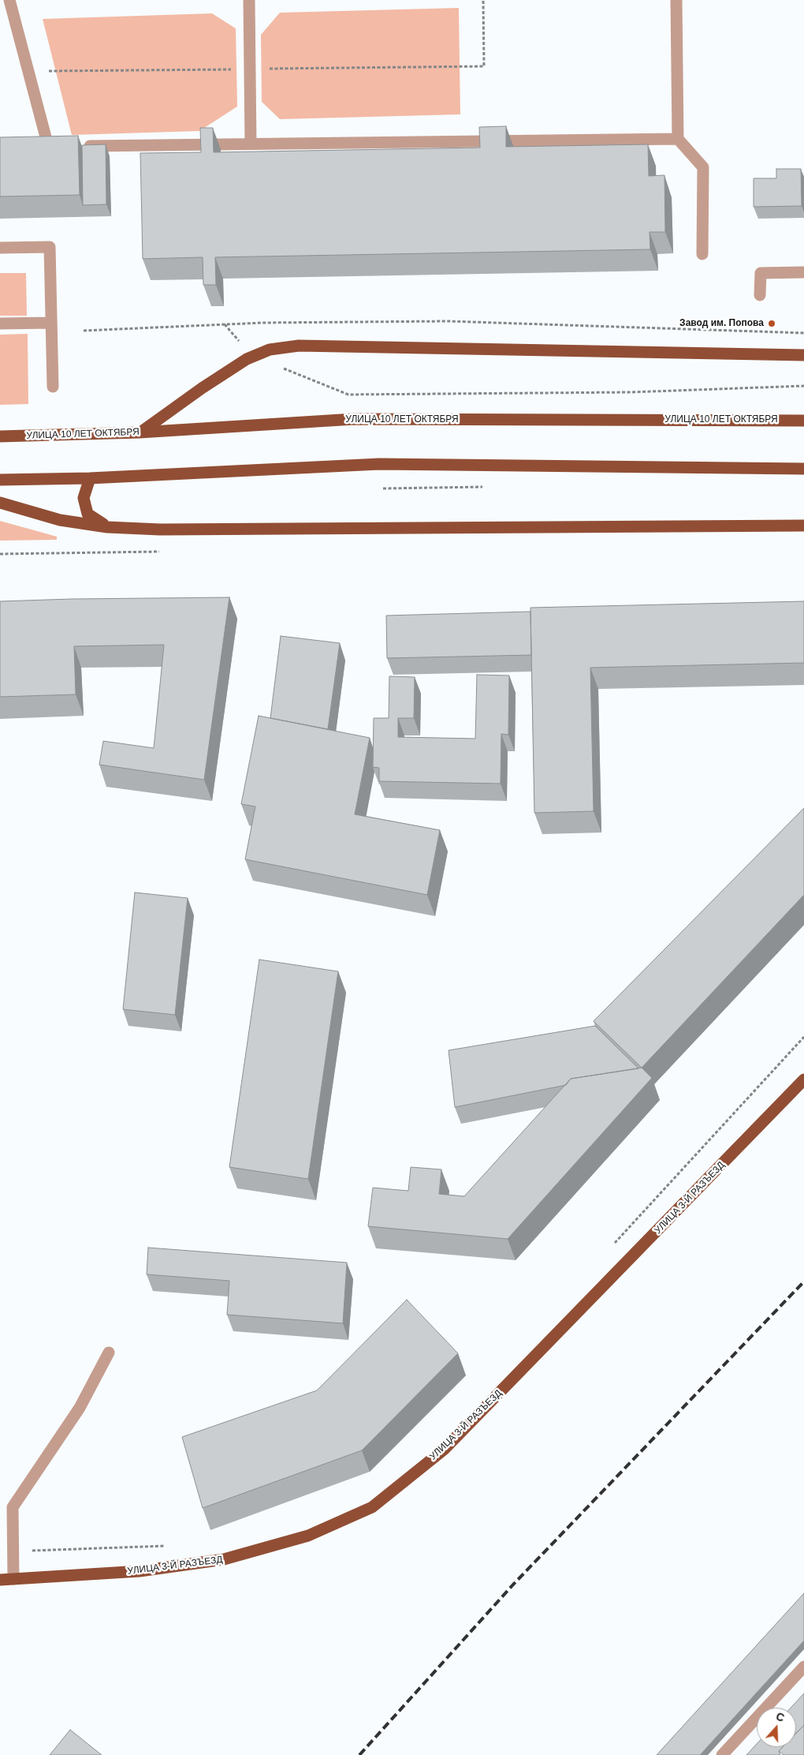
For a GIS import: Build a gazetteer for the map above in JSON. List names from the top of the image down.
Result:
{
  "streets": {
    "main road": ["УЛИЦА 10 ЛЕТ ОКТЯБРЯ", "УЛИЦА 3-Й РАЗЪЕЗД"]
  },
  "places": ["Завод им. Попова"],
  "north": "top"
}
